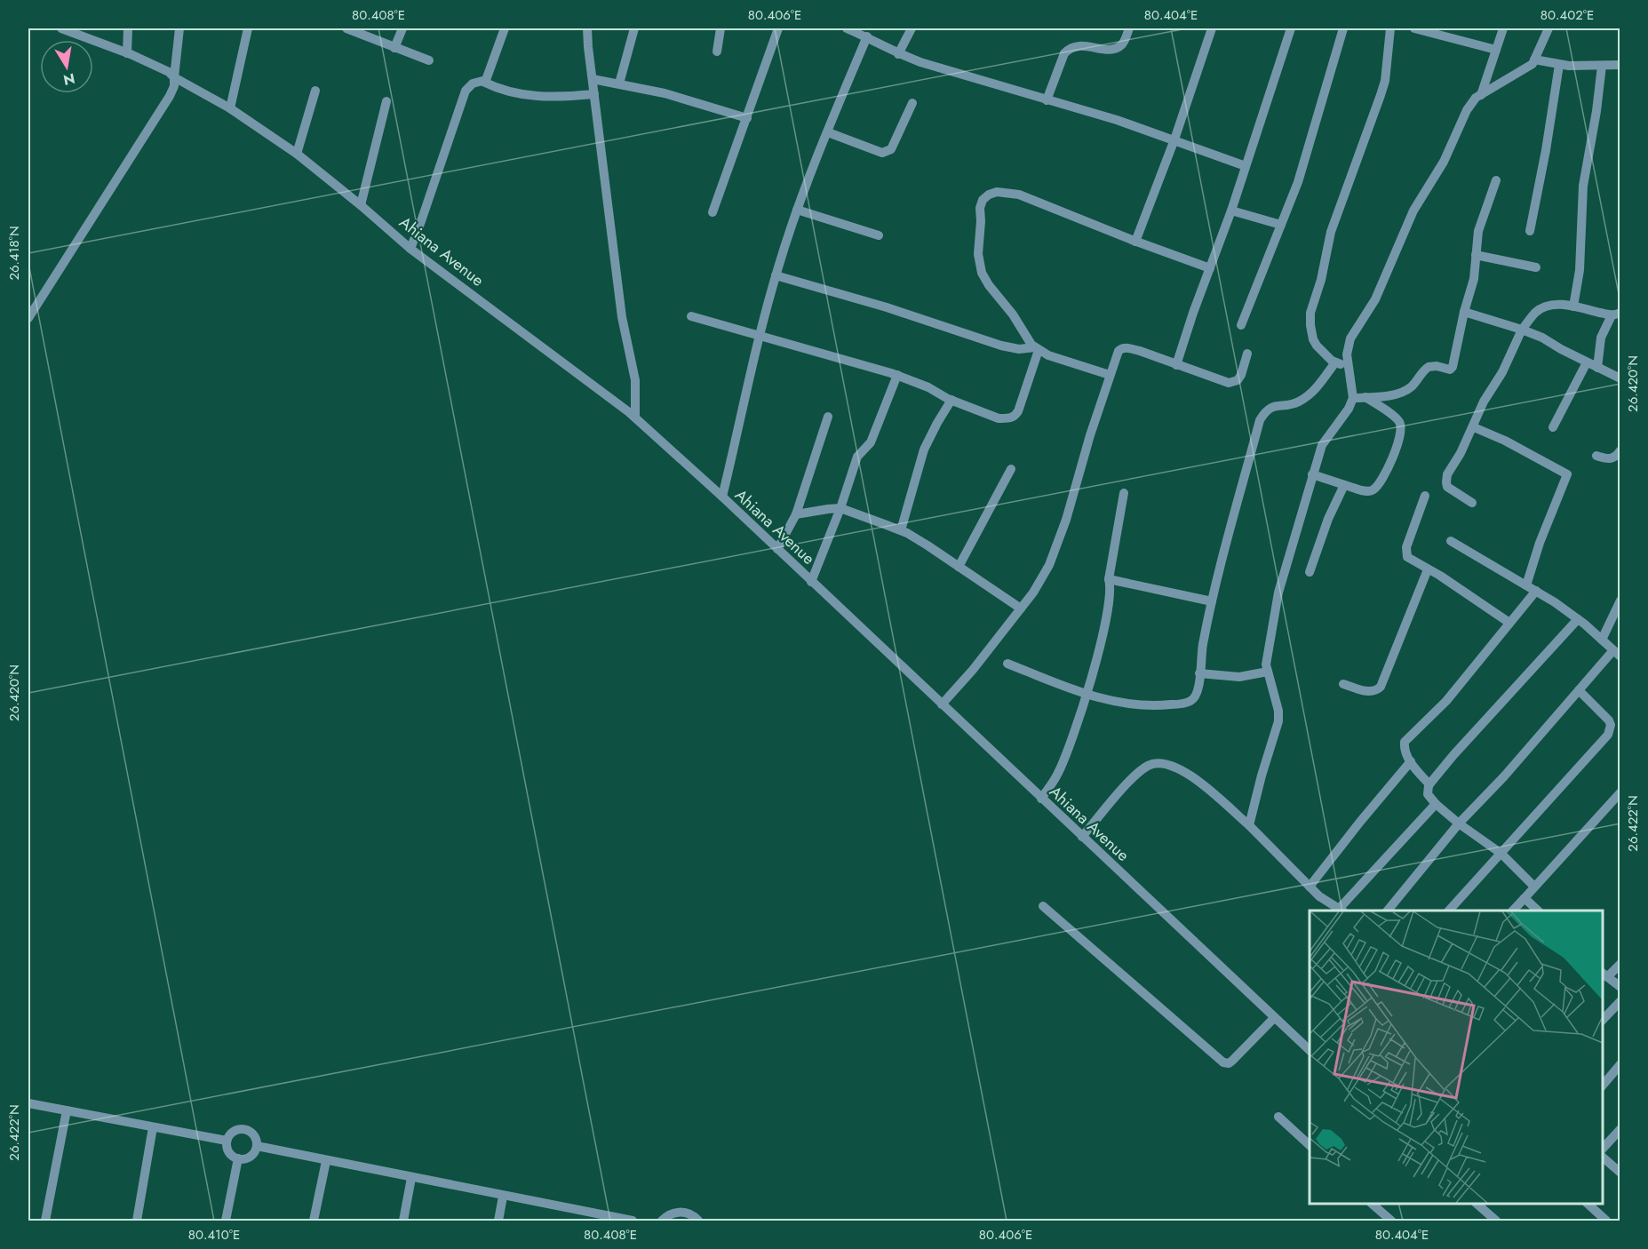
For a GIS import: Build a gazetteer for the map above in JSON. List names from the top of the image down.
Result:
{
  "streets": {
    "street": ["Ahiana Avenue"]
  },
  "north": "bottom",
  "coordinates": [
    "80.408°E",
    "80.406°E",
    "80.404°E",
    "80.402°E",
    "26.418°N",
    "26.420°N",
    "26.422°N",
    "80.410°E"
  ]
}
